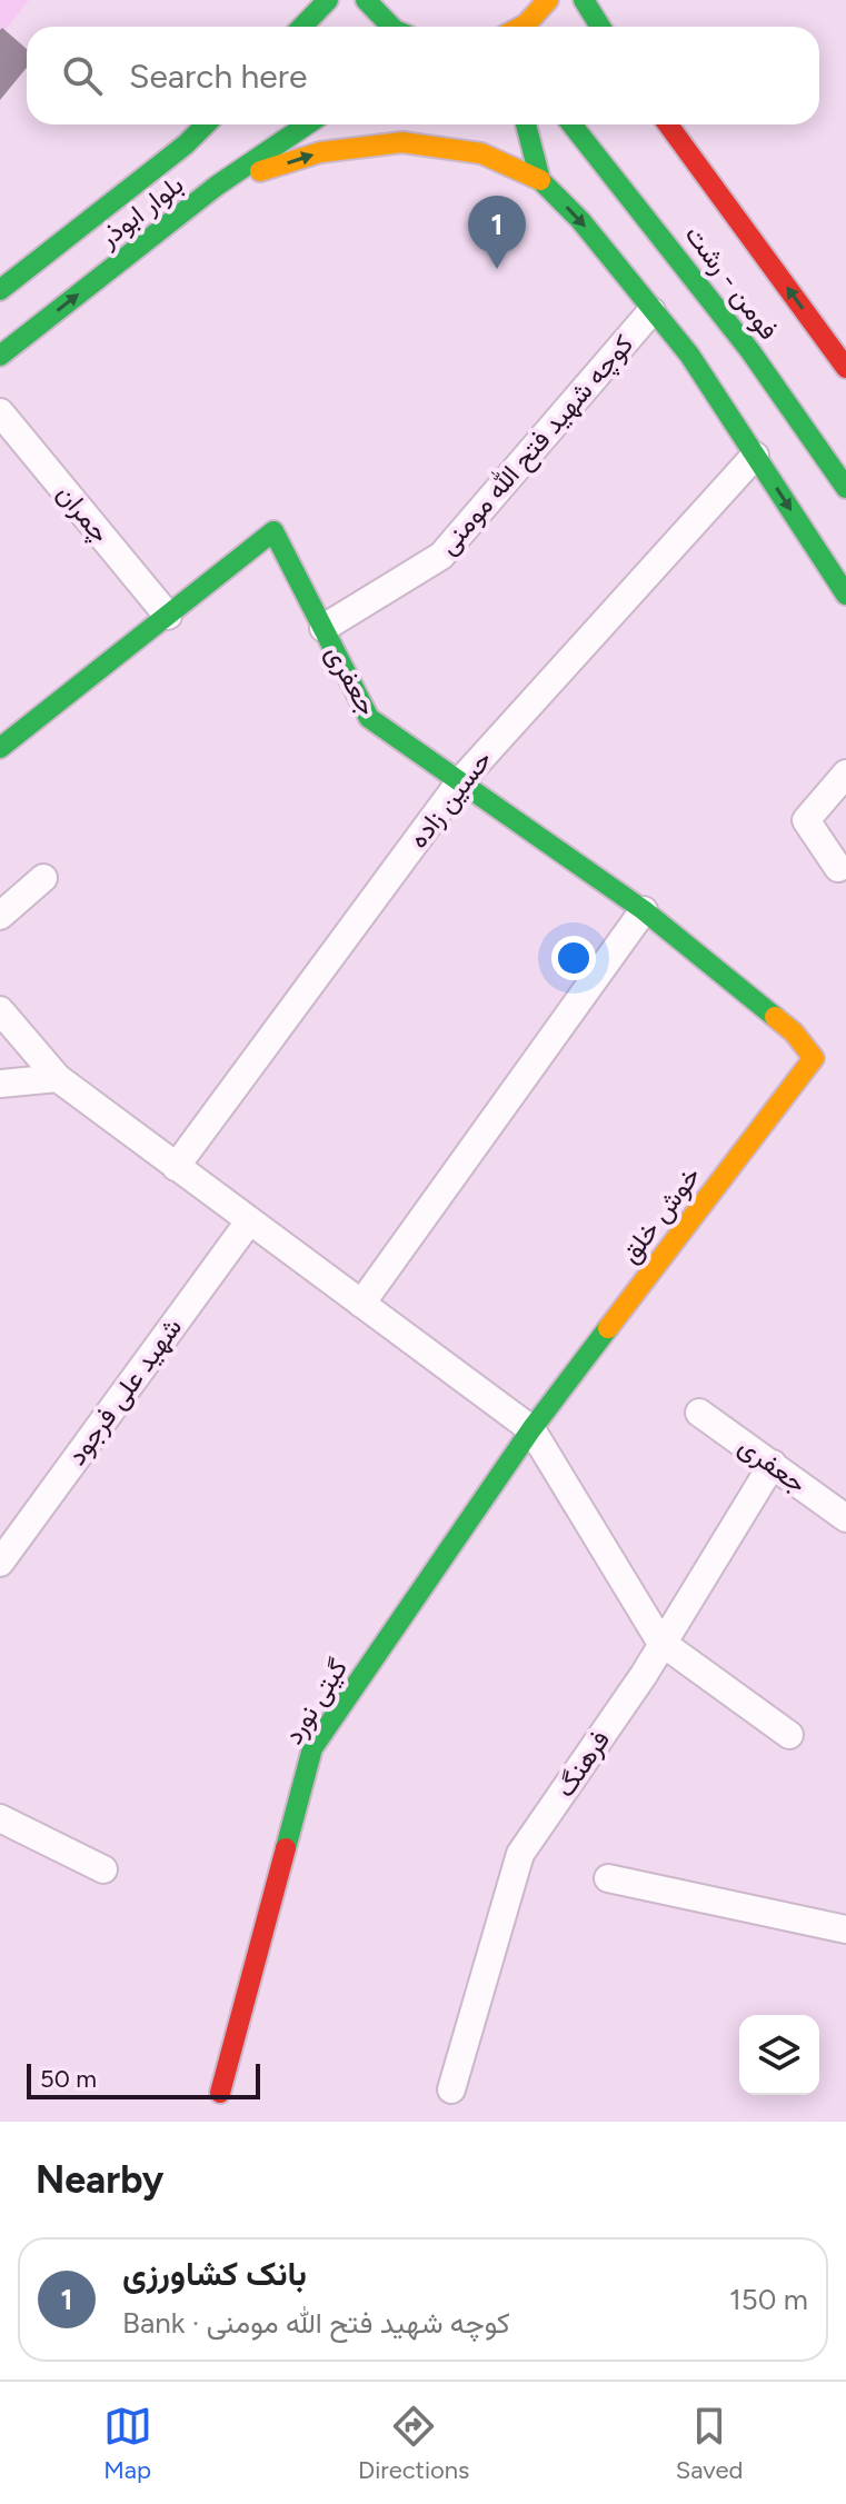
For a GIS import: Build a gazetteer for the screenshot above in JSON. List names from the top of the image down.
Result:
{
  "streets": {
    "street": [
      "بلوار ابوذر",
      "فومن - رشت",
      "کوچه شهید فتح الله مومنی",
      "چمران",
      "جعفری",
      "حسین زاده",
      "خوش خلق",
      "شهید علی فرجود",
      "گیتی نورد",
      "فرهنگ"
    ]
  },
  "crossings": [
    ["کوچه شهید فتح الله مومنی", "جعفری"],
    ["چمران", "جعفری"],
    ["جعفری", "حسین زاده"],
    ["جعفری", "خوش خلق"],
    ["جعفری", "فرهنگ"],
    ["خوش خلق", "گیتی نورد"]
  ],
  "scale_bar": "50 m",
  "page": {
    "search": "Search here",
    "pins": "1",
    "scale": "50 m",
    "heading": "Nearby",
    "list": [
      {
        "mark": "1",
        "name": "بانک کشاورزی",
        "note": "Bank · کوچه شهید فتح الله مومنی",
        "value": "150 m"
      }
    ],
    "nav": ["Map", "Directions", "Saved"]
  }
}
